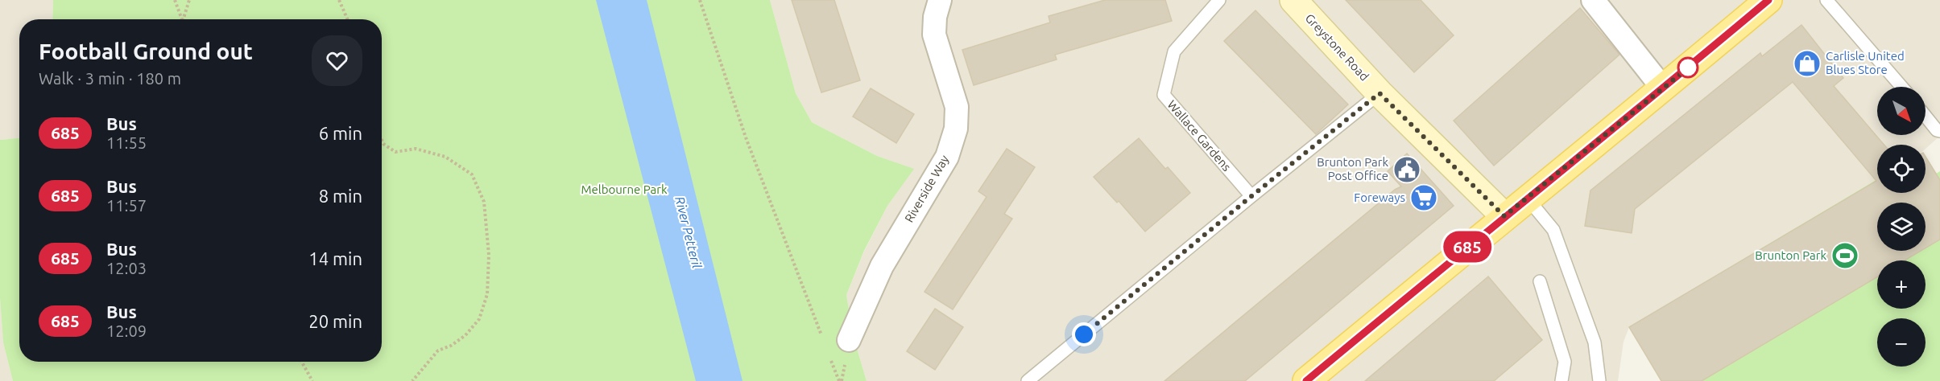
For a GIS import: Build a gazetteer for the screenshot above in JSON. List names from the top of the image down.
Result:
{
  "streets": {
    "street": ["Greystone Road", "Riverside Way"],
    "lane": ["Wallace Gardens"]
  },
  "water": ["River Petteril"],
  "parks": ["Melbourne Park"],
  "places": {
    "shop": ["Carlisle United Blues Store"],
    "public building": ["Brunton Park Post Office"],
    "supermarket": ["Foreways"],
    "sports": ["Brunton Park"]
  },
  "lines": ["bus line 685"],
  "north": "bottom right",
  "page": {
    "on_map": "685",
    "heading": ["Football Ground out", "Walk · 3 min · 180 m"],
    "map_buttons": ["+", "−"],
    "list": [
      {
        "mark": "685",
        "name": "Bus",
        "note": "11:55",
        "value": "6 min"
      },
      {
        "mark": "685",
        "name": "Bus",
        "note": "11:57",
        "value": "8 min"
      },
      {
        "mark": "685",
        "name": "Bus",
        "note": "12:03",
        "value": "14 min"
      },
      {
        "mark": "685",
        "name": "Bus",
        "note": "12:09",
        "value": "20 min"
      }
    ]
  }
}
